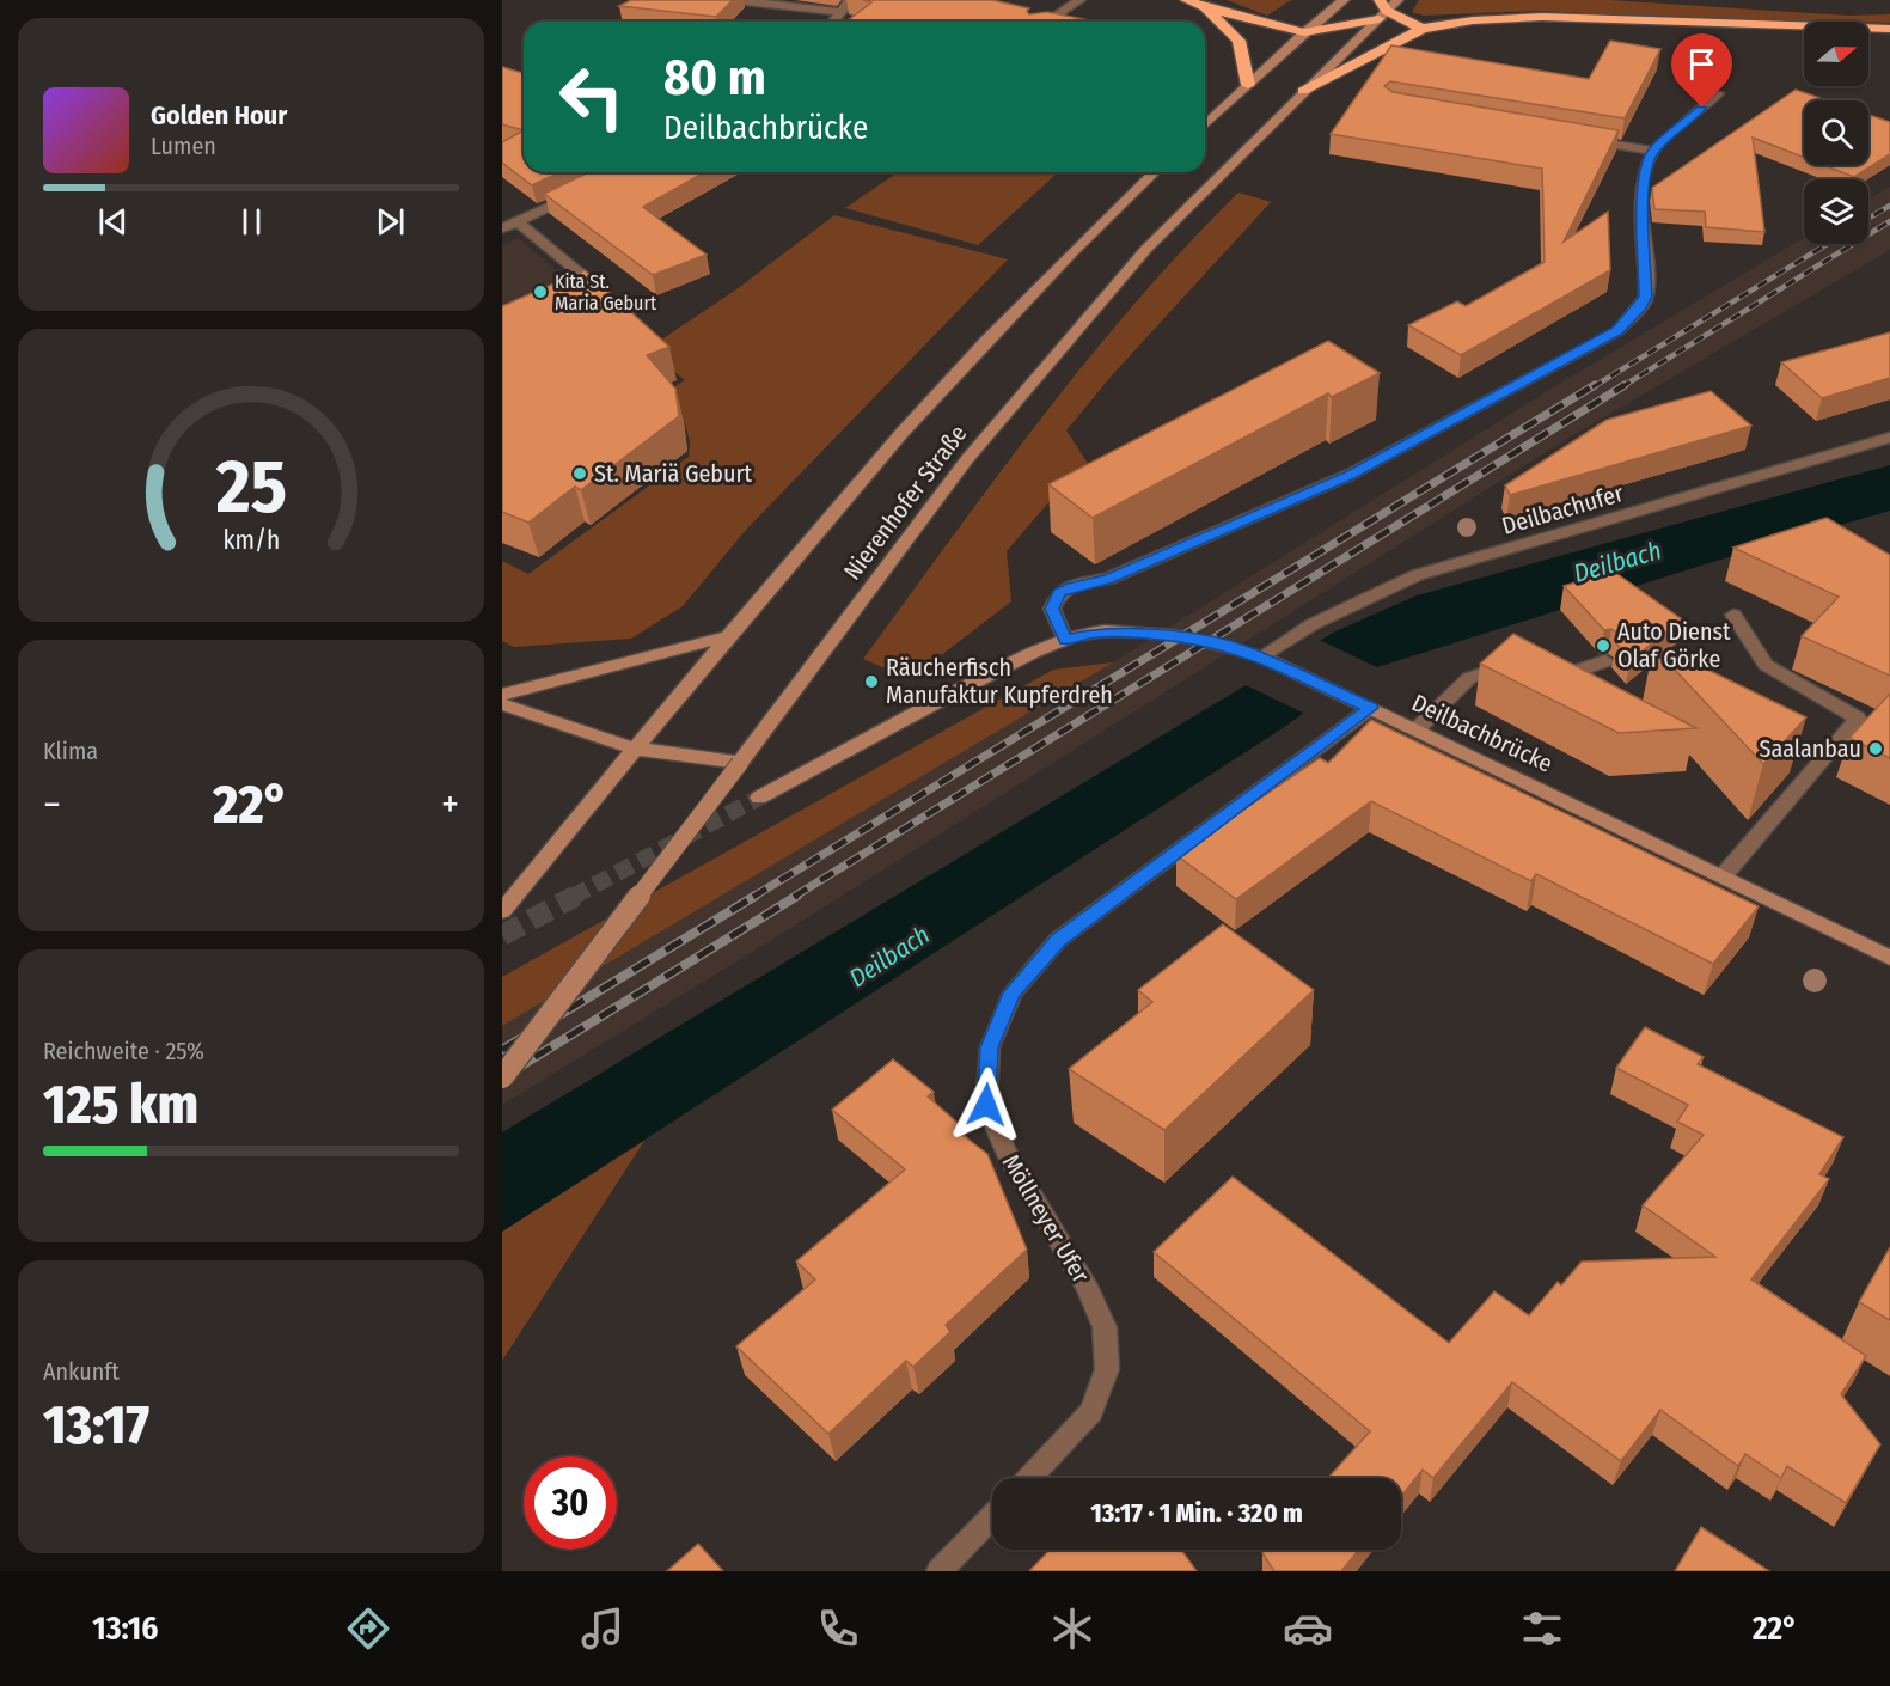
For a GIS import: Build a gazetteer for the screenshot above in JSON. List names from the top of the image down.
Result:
{
  "streets": {
    "main road": ["Nierenhofer Straße", "Deilbachbrücke"],
    "street": ["Deilbachufer", "Möllneyer Ufer"]
  },
  "crossings": [
    ["Deilbachufer", "Deilbachbrücke"],
    ["Deilbachbrücke", "Möllneyer Ufer"]
  ],
  "water": ["Deilbach"],
  "places": [
    "Kita St. Maria Geburt",
    "St. Mariä Geburt",
    "Auto Dienst Olaf Görke",
    "Räucherfisch Manufaktur Kupferdreh",
    "Saalanbau"
  ],
  "north": "right",
  "page": {
    "turn": ["80 m", "Deilbachbrücke"],
    "song": ["Golden Hour", "Lumen"],
    "tile": [
      "Klima",
      ["Reichweite · 25%", "125 km"],
      ["Ankunft", "13:17"]
    ],
    "heat": ["−", "22°", "+"],
    "limit": "30",
    "trip": "13:17 · 1 Min. · 320 m",
    "tabs": ["13:16", "22°"],
    "gauge": ["25", "km/h"]
  }
}
